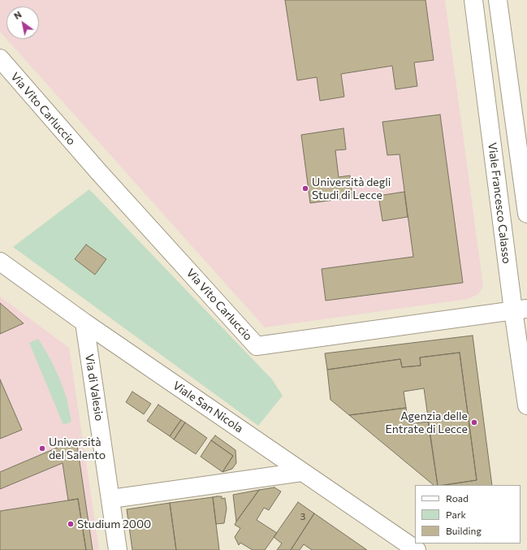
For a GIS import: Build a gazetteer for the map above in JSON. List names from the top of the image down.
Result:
{
  "streets": {
    "street": [
      "Via Vito Carluccio",
      "Viale Francesco Calasso",
      "Via di Valesio",
      "Viale San Nicola"
    ]
  },
  "crossings": [
    ["Via Vito Carluccio", "Viale Francesco Calasso"],
    ["Via di Valesio", "Viale San Nicola"]
  ],
  "places": [
    "Università degli Studi di Lecce",
    "Agenzia delle Entrate di Lecce",
    "Università del Salento",
    "Studium 2000"
  ],
  "house_numbers": ["3"],
  "legend": ["Road", "Park", "Building"],
  "north": "top left"
}
